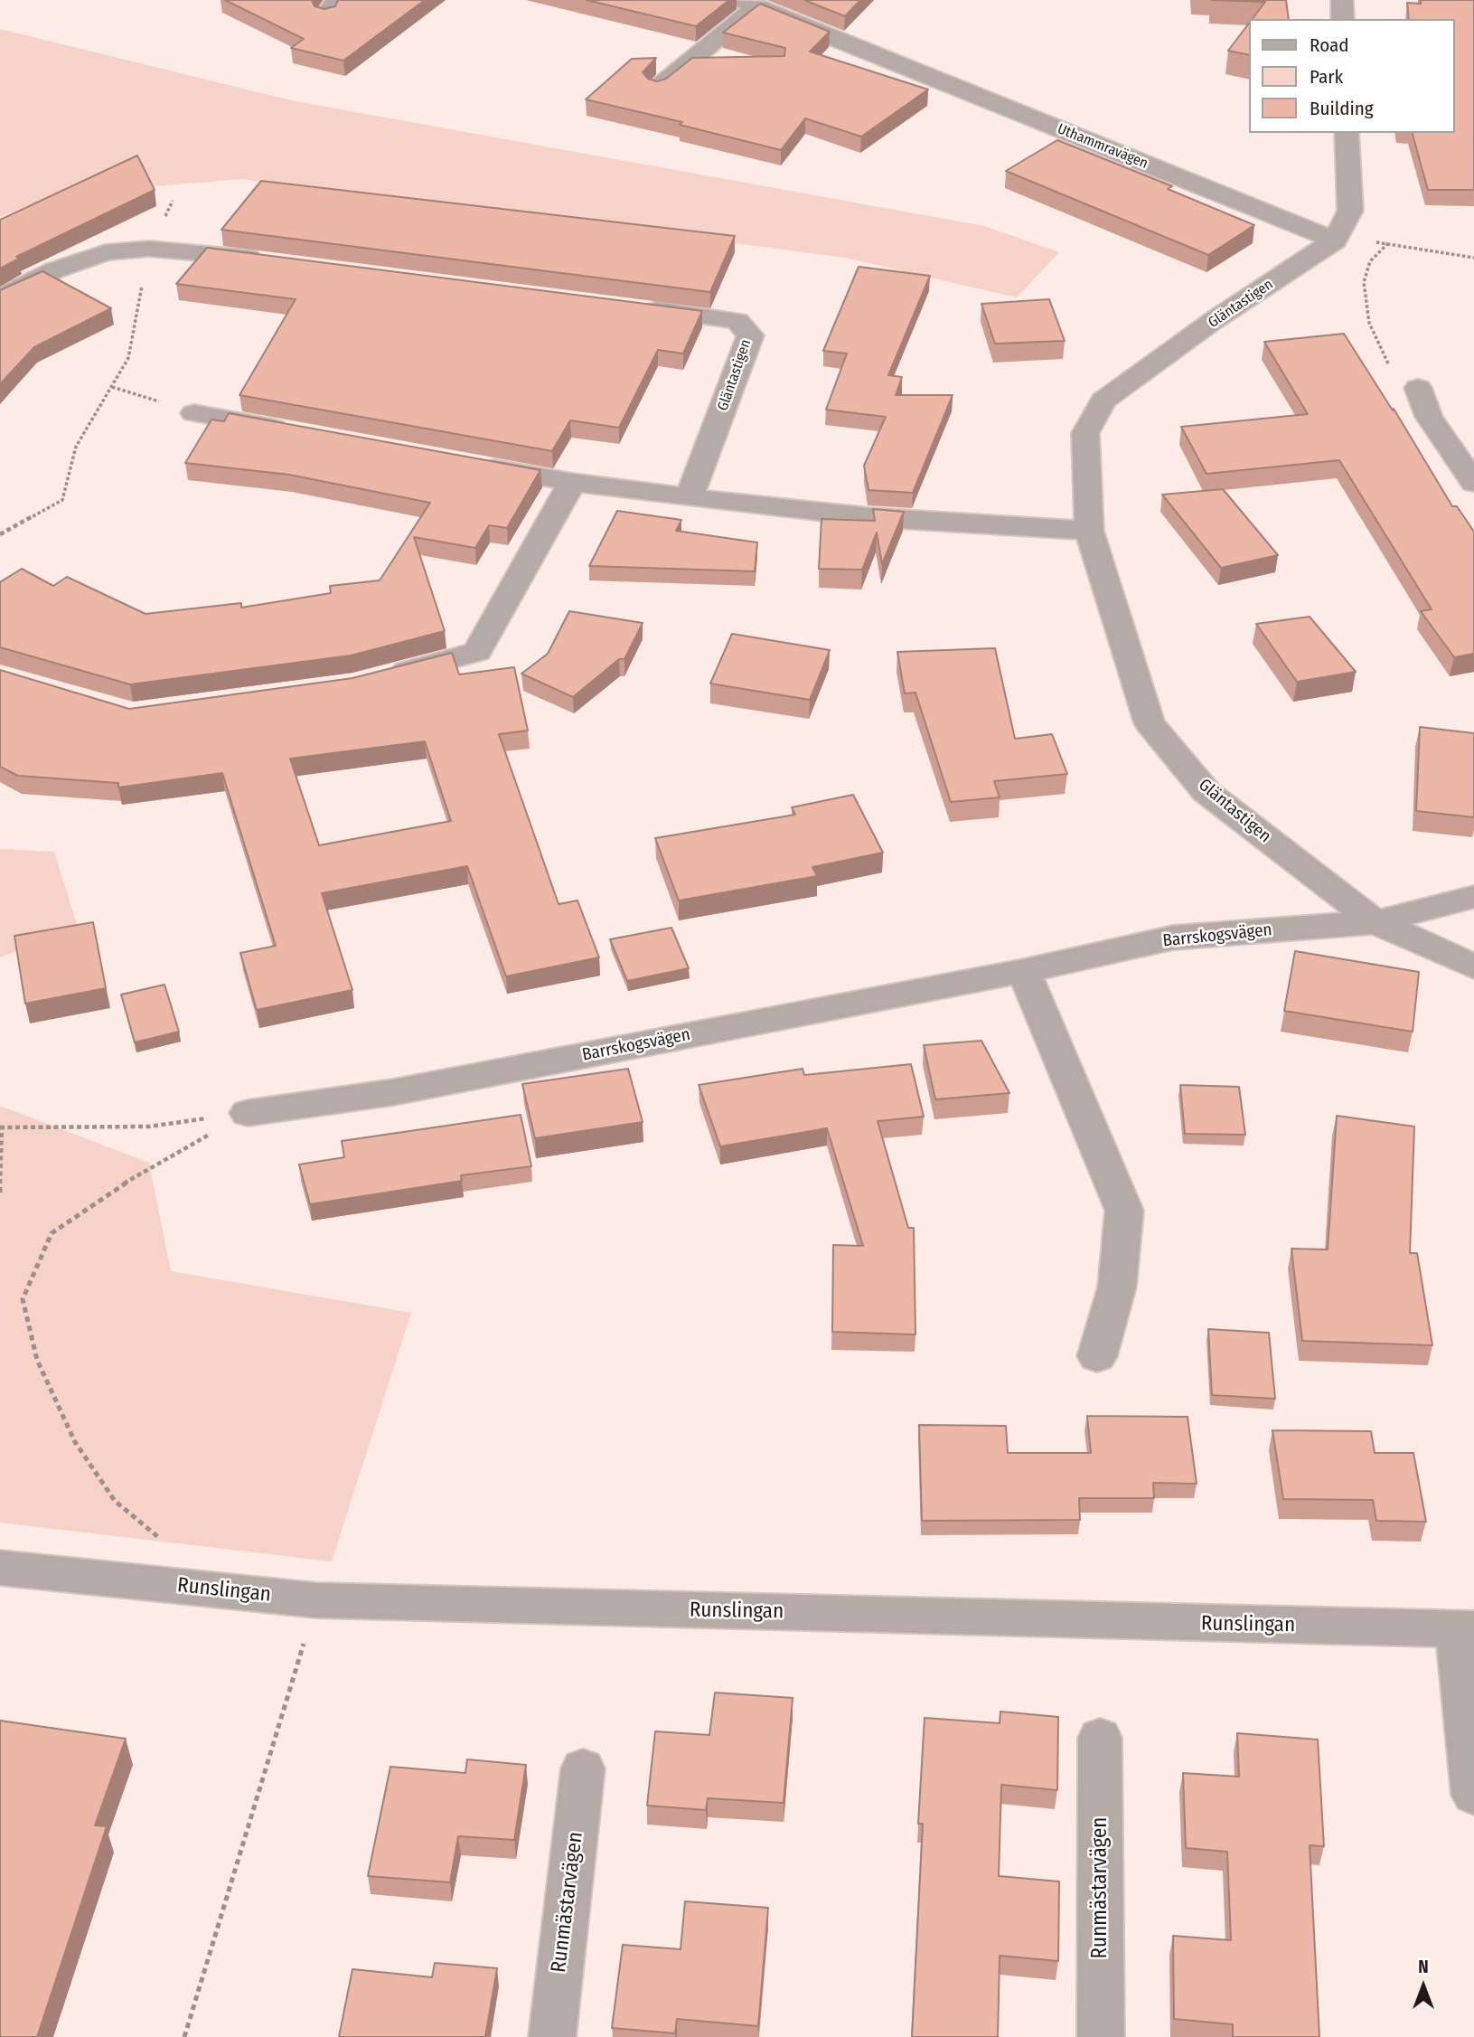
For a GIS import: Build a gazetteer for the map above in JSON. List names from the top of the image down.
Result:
{
  "streets": {
    "street": [
      "Uthammravägen",
      "Gläntastigen",
      "Barrskogsvägen",
      "Runslingan",
      "Runmästarvägen"
    ]
  },
  "crossings": [
    ["Uthammravägen", "Gläntastigen"],
    ["Gläntastigen", "Barrskogsvägen"]
  ],
  "legend": ["Road", "Park", "Building"],
  "north": "top"
}
